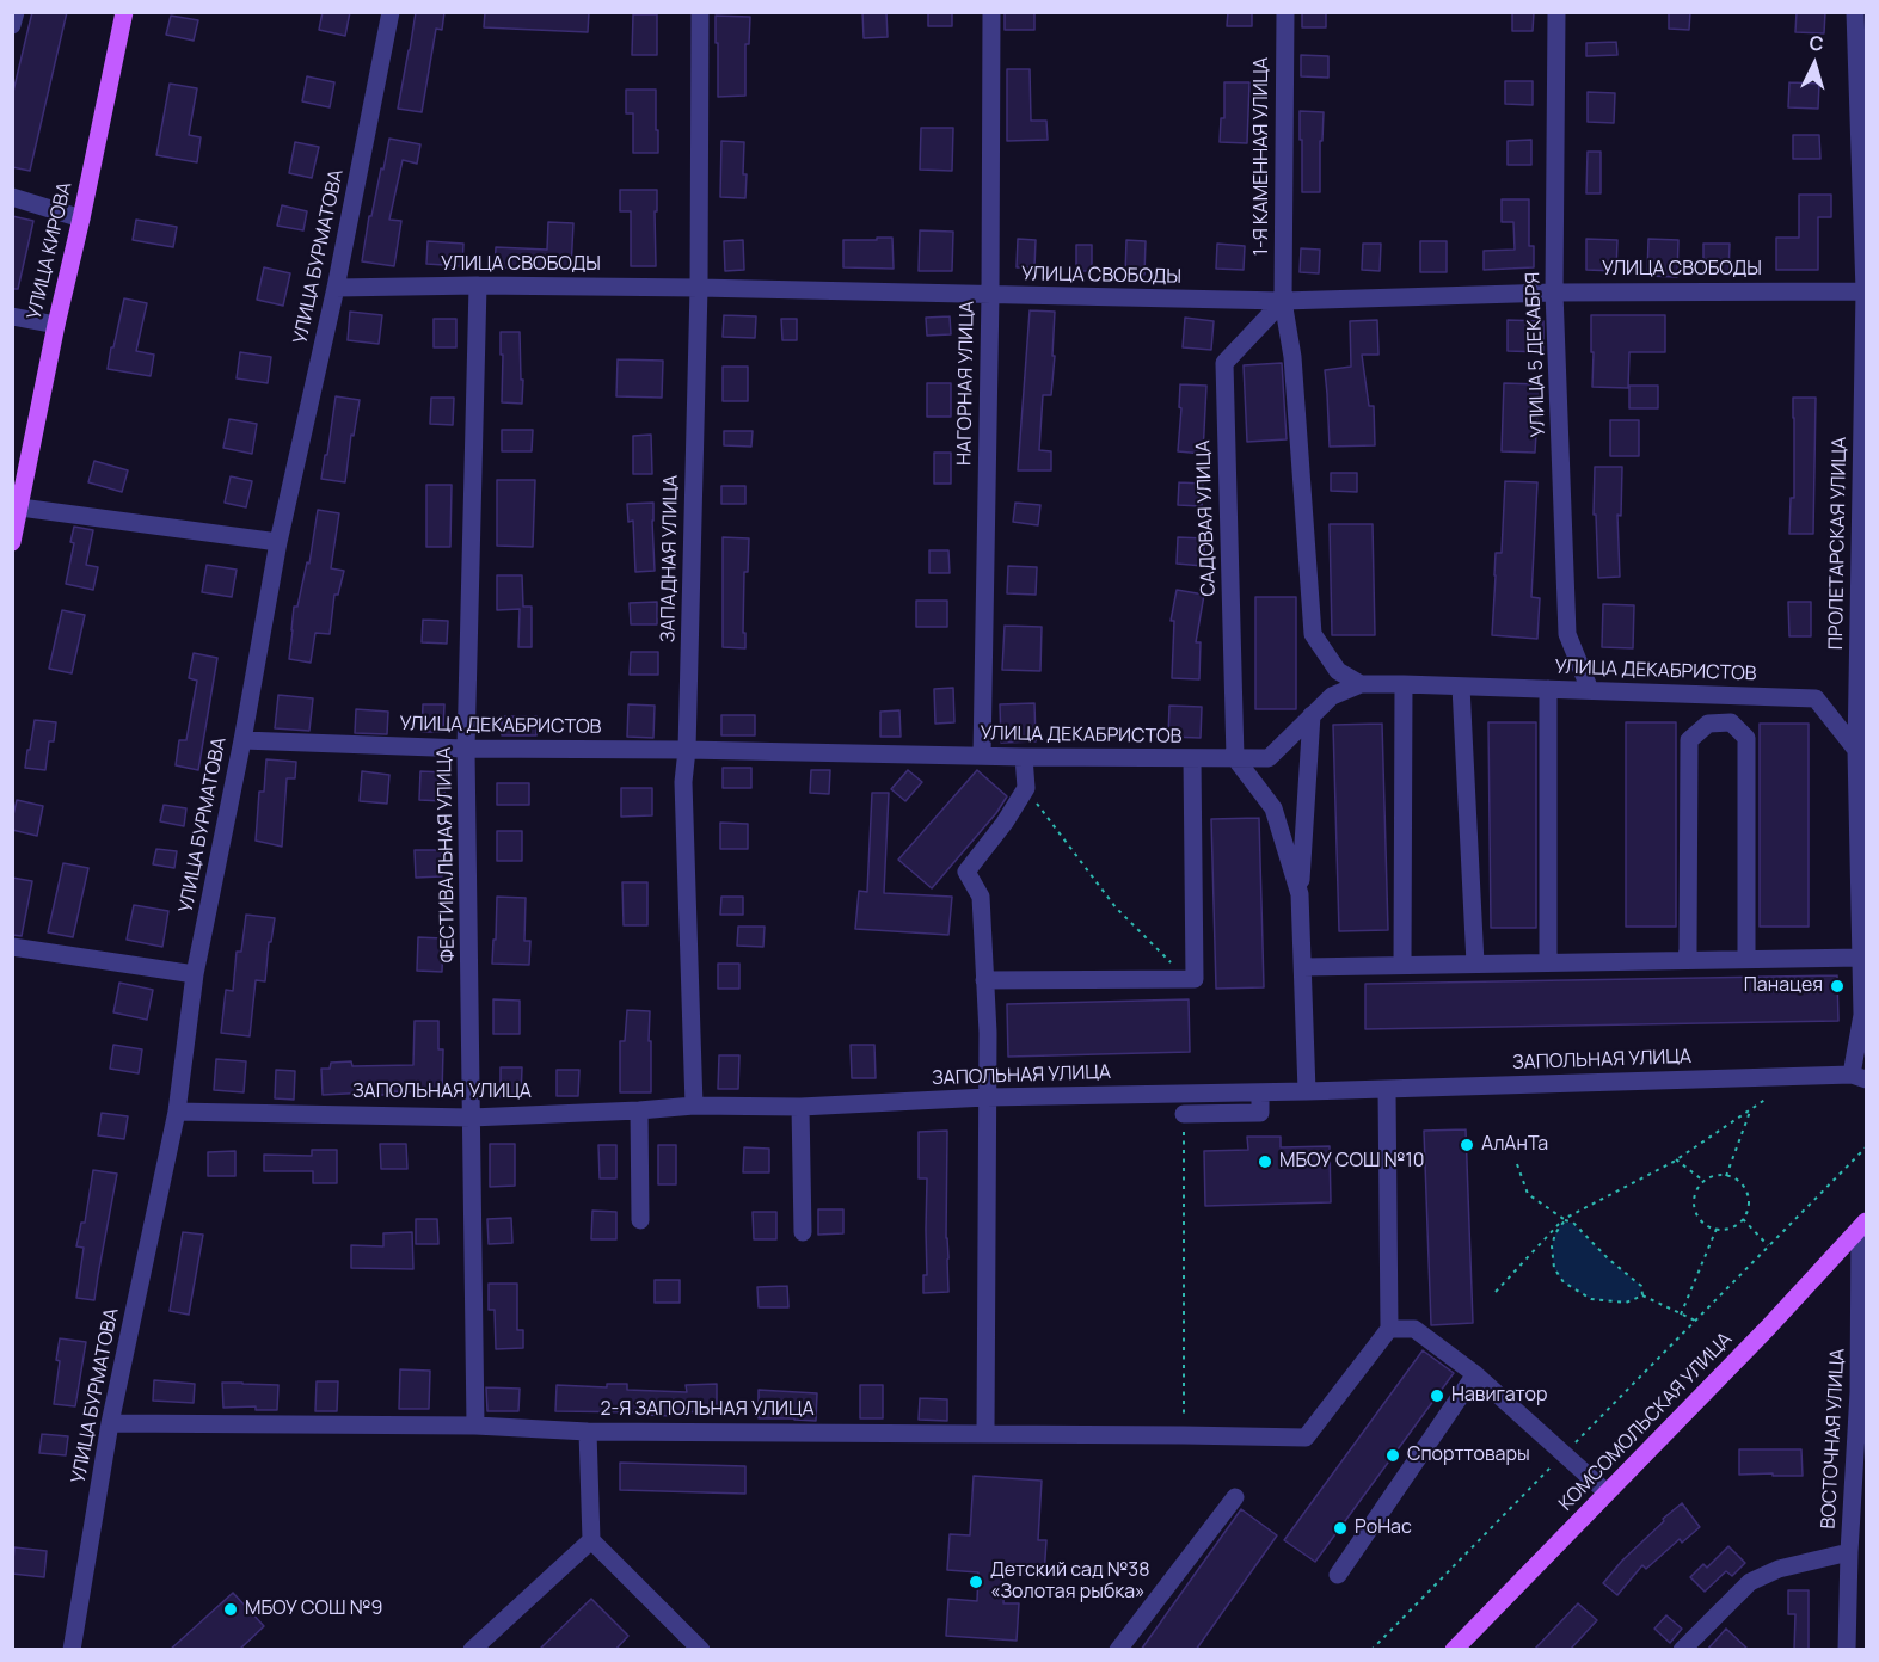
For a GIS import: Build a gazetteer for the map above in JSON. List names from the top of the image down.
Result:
{
  "streets": {
    "main road": ["УЛИЦА КИРОВА", "КОМСОМОЛЬСКАЯ УЛИЦА"],
    "street": [
      "1-Я КАМЕННАЯ УЛИЦА",
      "УЛИЦА БУРМАТОВА",
      "УЛИЦА СВОБОДЫ",
      "УЛИЦА 5 ДЕКАБРЯ",
      "НАГОРНАЯ УЛИЦА",
      "САДОВАЯ УЛИЦА",
      "ПРОЛЕТАРСКАЯ УЛИЦА",
      "ЗАПАДНАЯ УЛИЦА",
      "УЛИЦА ДЕКАБРИСТОВ",
      "ФЕСТИВАЛЬНАЯ УЛИЦА",
      "ЗАПОЛЬНАЯ УЛИЦА",
      "2-Я ЗАПОЛЬНАЯ УЛИЦА",
      "ВОСТОЧНАЯ УЛИЦА"
    ]
  },
  "crossings": [
    ["1-Я КАМЕННАЯ УЛИЦА", "УЛИЦА СВОБОДЫ"],
    ["1-Я КАМЕННАЯ УЛИЦА", "САДОВАЯ УЛИЦА"],
    ["1-Я КАМЕННАЯ УЛИЦА", "УЛИЦА ДЕКАБРИСТОВ"],
    ["УЛИЦА БУРМАТОВА", "УЛИЦА СВОБОДЫ"],
    ["УЛИЦА БУРМАТОВА", "УЛИЦА ДЕКАБРИСТОВ"],
    ["УЛИЦА БУРМАТОВА", "ЗАПОЛЬНАЯ УЛИЦА"],
    ["УЛИЦА БУРМАТОВА", "2-Я ЗАПОЛЬНАЯ УЛИЦА"],
    ["УЛИЦА СВОБОДЫ", "УЛИЦА 5 ДЕКАБРЯ"],
    ["УЛИЦА СВОБОДЫ", "НАГОРНАЯ УЛИЦА"],
    ["УЛИЦА СВОБОДЫ", "САДОВАЯ УЛИЦА"],
    ["УЛИЦА СВОБОДЫ", "ПРОЛЕТАРСКАЯ УЛИЦА"],
    ["УЛИЦА СВОБОДЫ", "ЗАПАДНАЯ УЛИЦА"],
    ["УЛИЦА СВОБОДЫ", "ФЕСТИВАЛЬНАЯ УЛИЦА"],
    ["УЛИЦА 5 ДЕКАБРЯ", "УЛИЦА ДЕКАБРИСТОВ"],
    ["НАГОРНАЯ УЛИЦА", "УЛИЦА ДЕКАБРИСТОВ"],
    ["САДОВАЯ УЛИЦА", "УЛИЦА ДЕКАБРИСТОВ"],
    ["ПРОЛЕТАРСКАЯ УЛИЦА", "УЛИЦА ДЕКАБРИСТОВ"],
    ["ПРОЛЕТАРСКАЯ УЛИЦА", "ЗАПОЛЬНАЯ УЛИЦА"],
    ["ЗАПАДНАЯ УЛИЦА", "УЛИЦА ДЕКАБРИСТОВ"],
    ["ЗАПАДНАЯ УЛИЦА", "ЗАПОЛЬНАЯ УЛИЦА"],
    ["УЛИЦА ДЕКАБРИСТОВ", "ФЕСТИВАЛЬНАЯ УЛИЦА"],
    ["ФЕСТИВАЛЬНАЯ УЛИЦА", "ЗАПОЛЬНАЯ УЛИЦА"],
    ["ФЕСТИВАЛЬНАЯ УЛИЦА", "2-Я ЗАПОЛЬНАЯ УЛИЦА"],
    ["КОМСОМОЛЬСКАЯ УЛИЦА", "ВОСТОЧНАЯ УЛИЦА"]
  ],
  "places": [
    "Панацея",
    "АлАнТа",
    "МБОУ СОШ №10",
    "Навигатор",
    "Спорттовары",
    "РоНас",
    "Детский сад №38 «Золотая рыбка»",
    "МБОУ СОШ №9"
  ],
  "north": "top"
}
